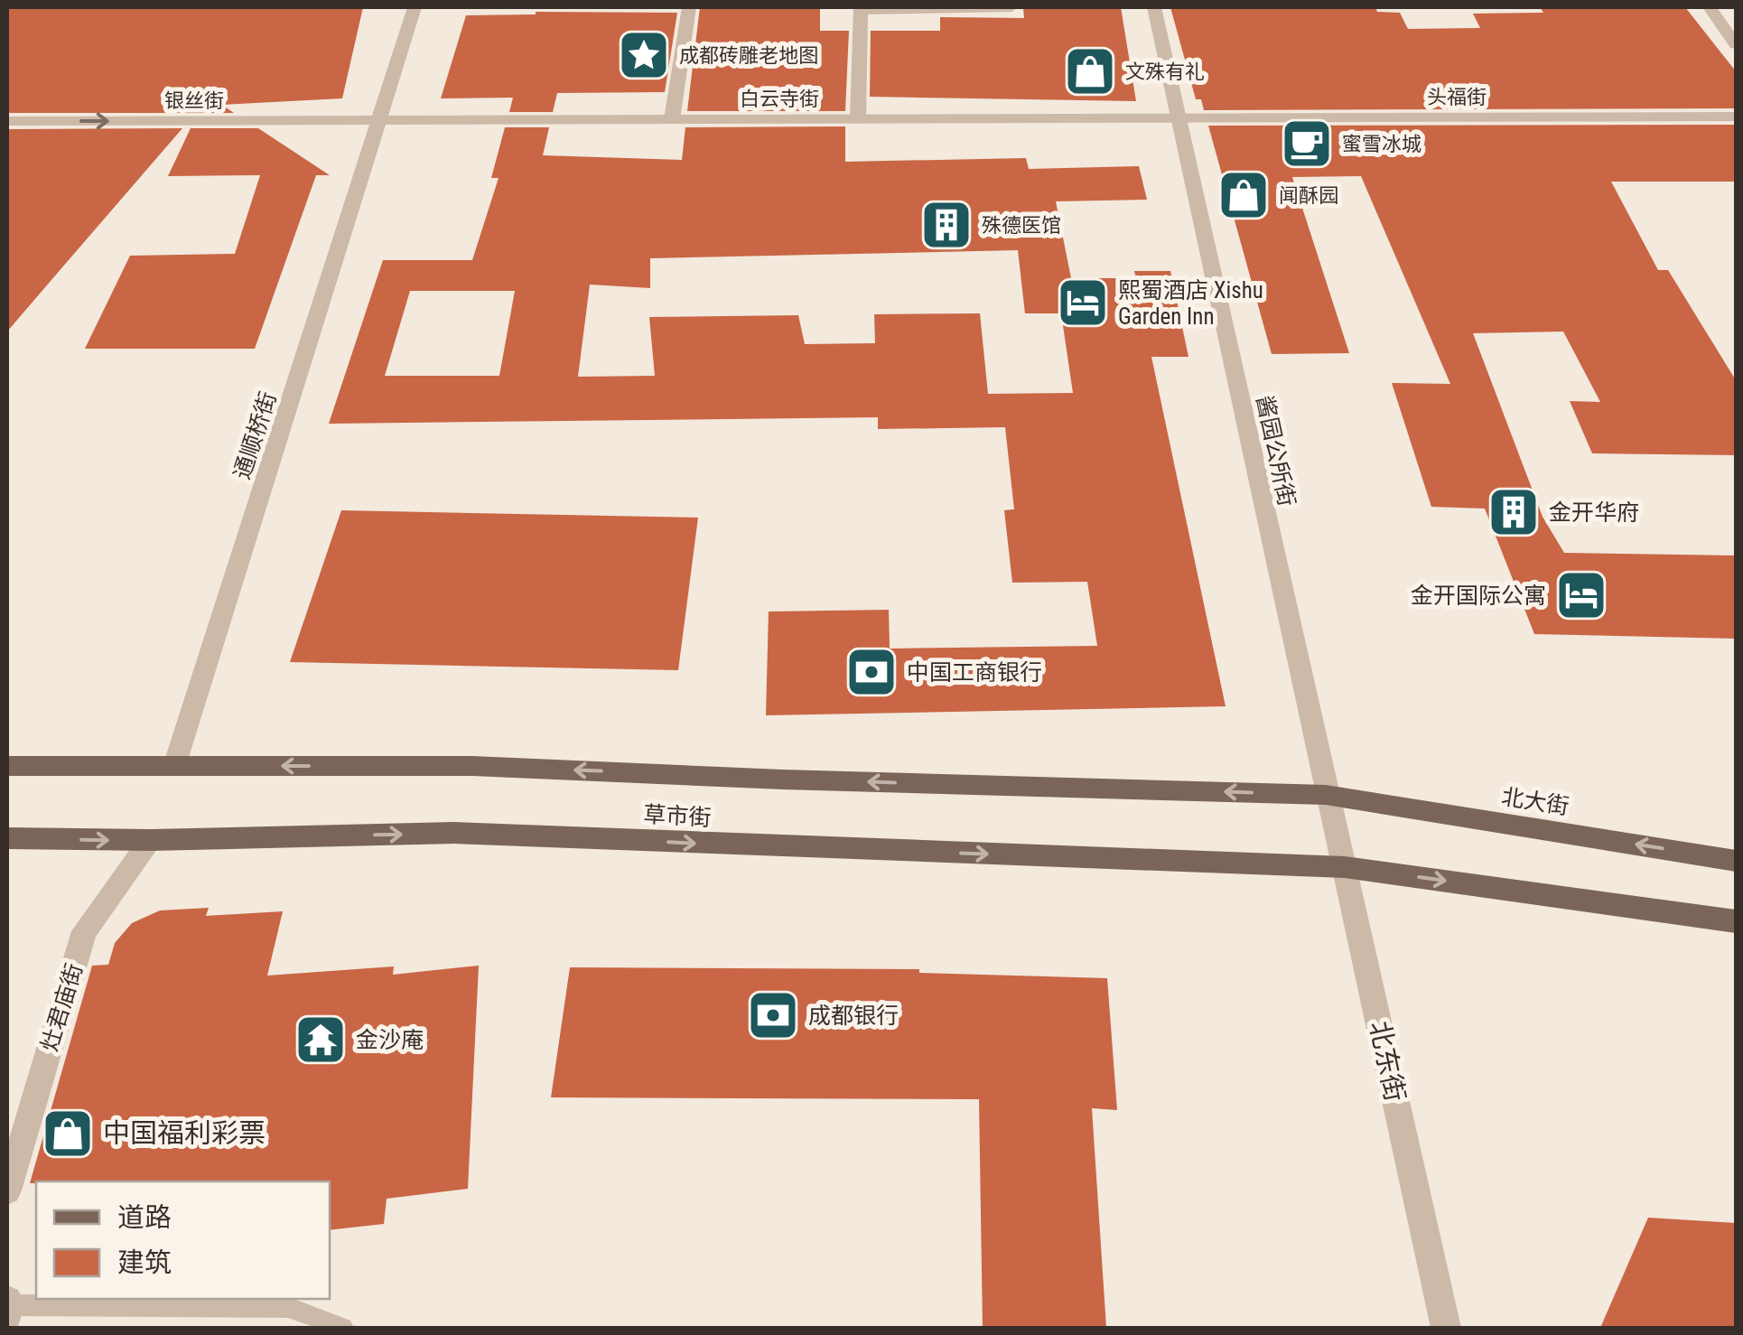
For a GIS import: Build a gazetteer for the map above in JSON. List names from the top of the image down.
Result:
{
  "streets": {
    "main road": ["北大街", "草市街"],
    "street": [
      "头福街",
      "白云寺街",
      "银丝街",
      "通顺桥街",
      "酱园公所街",
      "灶君庙街",
      "北东街"
    ]
  },
  "crossings": [
    ["头福街", "白云寺街"],
    ["头福街", "酱园公所街"],
    ["白云寺街", "银丝街"],
    ["白云寺街", "通顺桥街"],
    ["白云寺街", "酱园公所街"],
    ["银丝街", "通顺桥街"],
    ["通顺桥街", "草市街"],
    ["酱园公所街", "北大街"],
    ["酱园公所街", "草市街"],
    ["酱园公所街", "北东街"],
    ["北大街", "草市街"],
    ["北大街", "北东街"],
    ["草市街", "灶君庙街"],
    ["草市街", "北东街"]
  ],
  "one_way": ["银丝街"],
  "places": {
    "place": ["成都砖雕老地图"],
    "shop": ["文殊有礼", "闻酥园", "中国福利彩票"],
    "cafe": ["蜜雪冰城"],
    "building": ["殊德医馆", "金开华府"],
    "hotel": ["熙蜀酒店 Xishu Garden Inn", "金开国际公寓"],
    "bank": ["中国工商银行", "成都银行"],
    "temple": ["金沙庵"]
  },
  "legend": ["道路", "建筑"]
}
